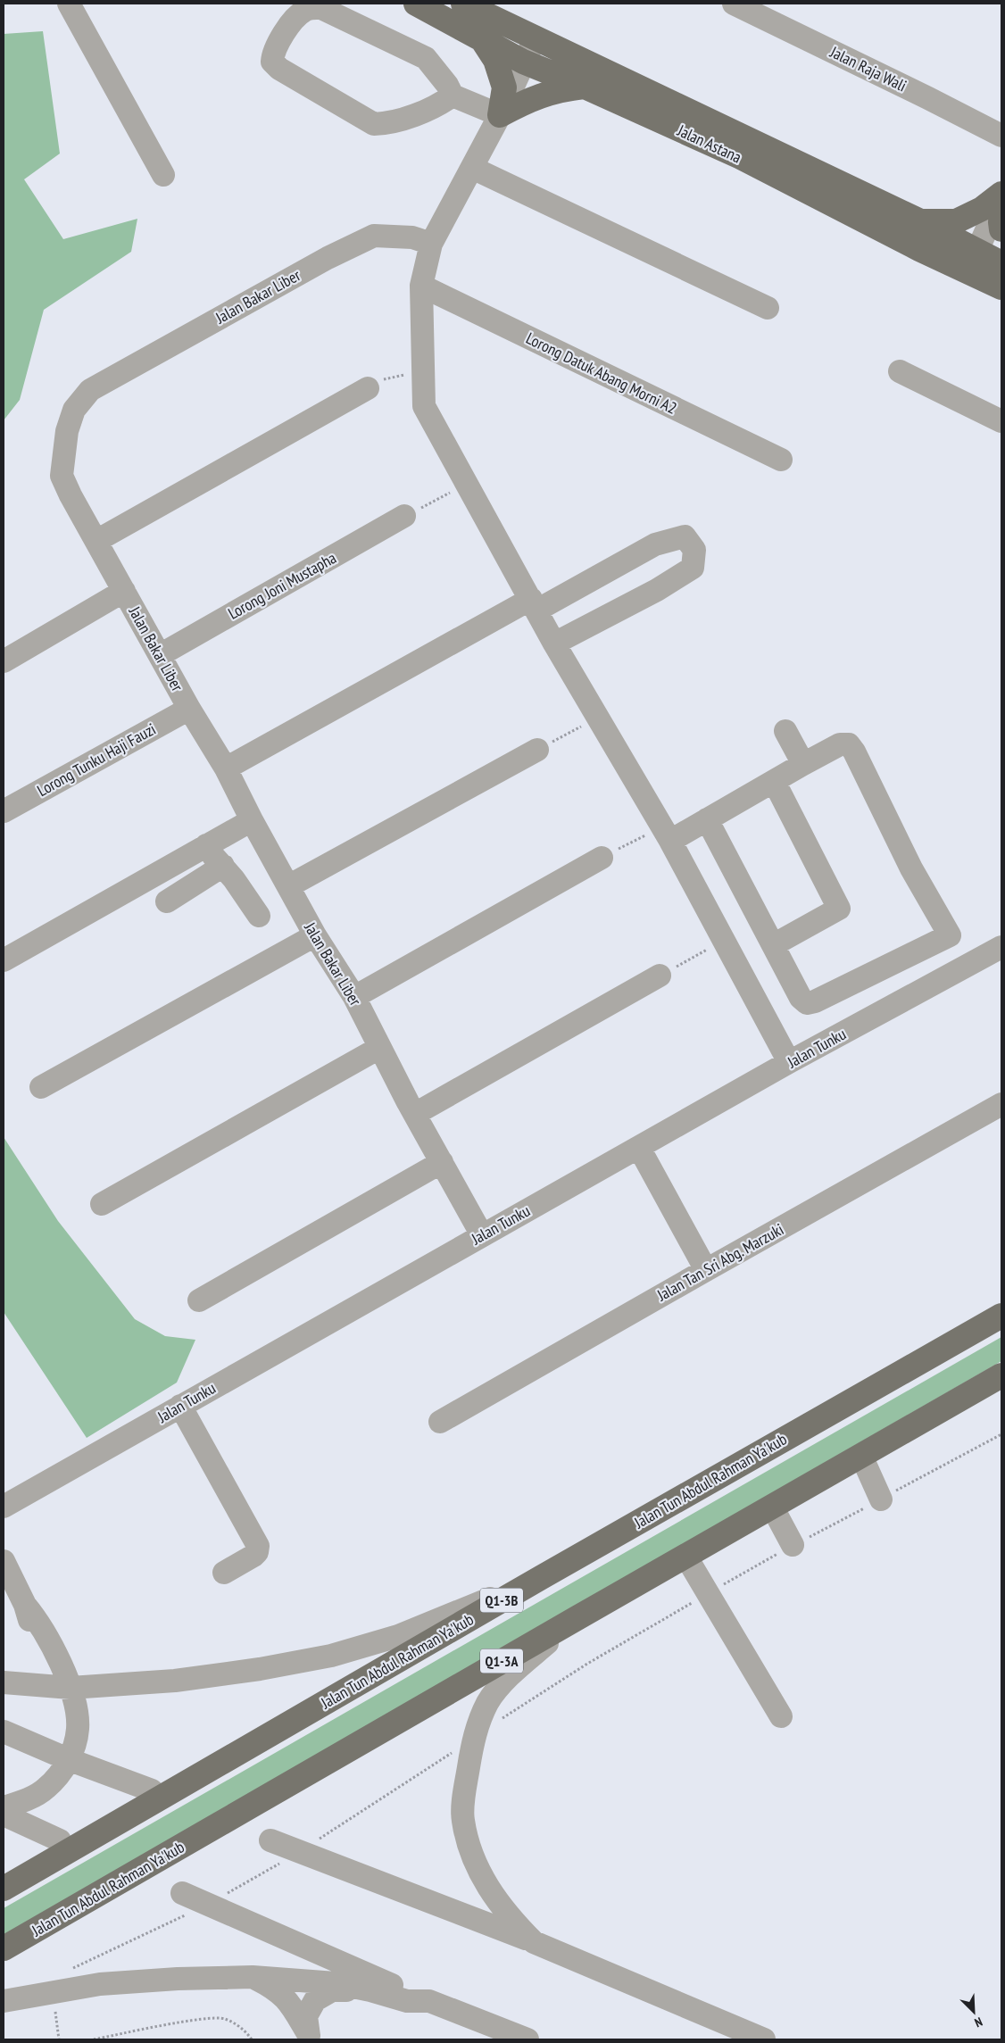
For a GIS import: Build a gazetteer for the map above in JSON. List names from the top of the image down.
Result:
{
  "streets": {
    "main road": [
      "Jalan Astana",
      "Jalan Tun Abdul Rahman Ya'kub",
      "Q1-3B",
      "Q1-3A"
    ],
    "street": [
      "Jalan Raja Wali",
      "Jalan Bakar Liber",
      "Lorong Datuk Abang Morni A2",
      "Lorong Joni Mustapha",
      "Lorong Tunku Haji Fauzi",
      "Jalan Tunku",
      "Jalan Tan Sri Abg. Marzuki"
    ]
  },
  "crossings": [
    ["Jalan Bakar Liber", "Lorong Joni Mustapha"],
    ["Jalan Bakar Liber", "Lorong Tunku Haji Fauzi"],
    ["Jalan Bakar Liber", "Jalan Tunku"]
  ],
  "north": "bottom right"
}
